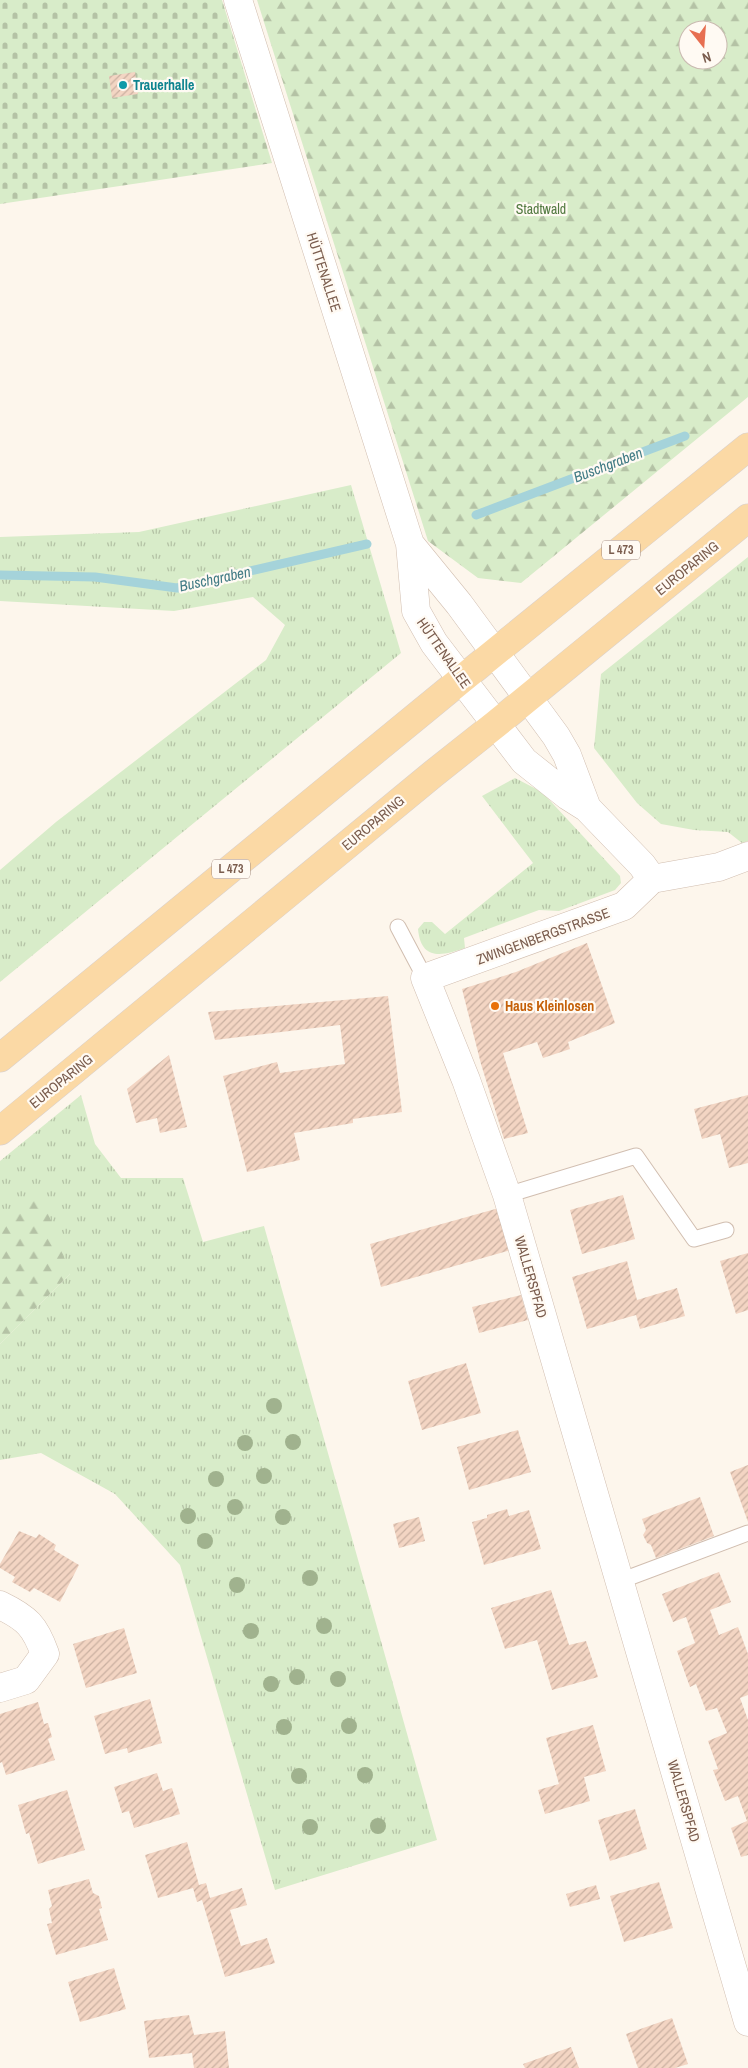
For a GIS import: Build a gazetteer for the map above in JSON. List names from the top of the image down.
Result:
{
  "streets": {
    "main road": ["L 473", "EUROPARING"],
    "street": ["HÜTTENALLEE", "ZWINGENBERGSTRASSE", "WALLERSPFAD"]
  },
  "crossings": [
    ["HÜTTENALLEE", "L 473"],
    ["HÜTTENALLEE", "EUROPARING"],
    ["ZWINGENBERGSTRASSE", "WALLERSPFAD"]
  ],
  "water": ["Buschgraben"],
  "parks": ["Stadtwald"],
  "places": ["Trauerhalle", "Haus Kleinlosen"],
  "north": "bottom"
}
